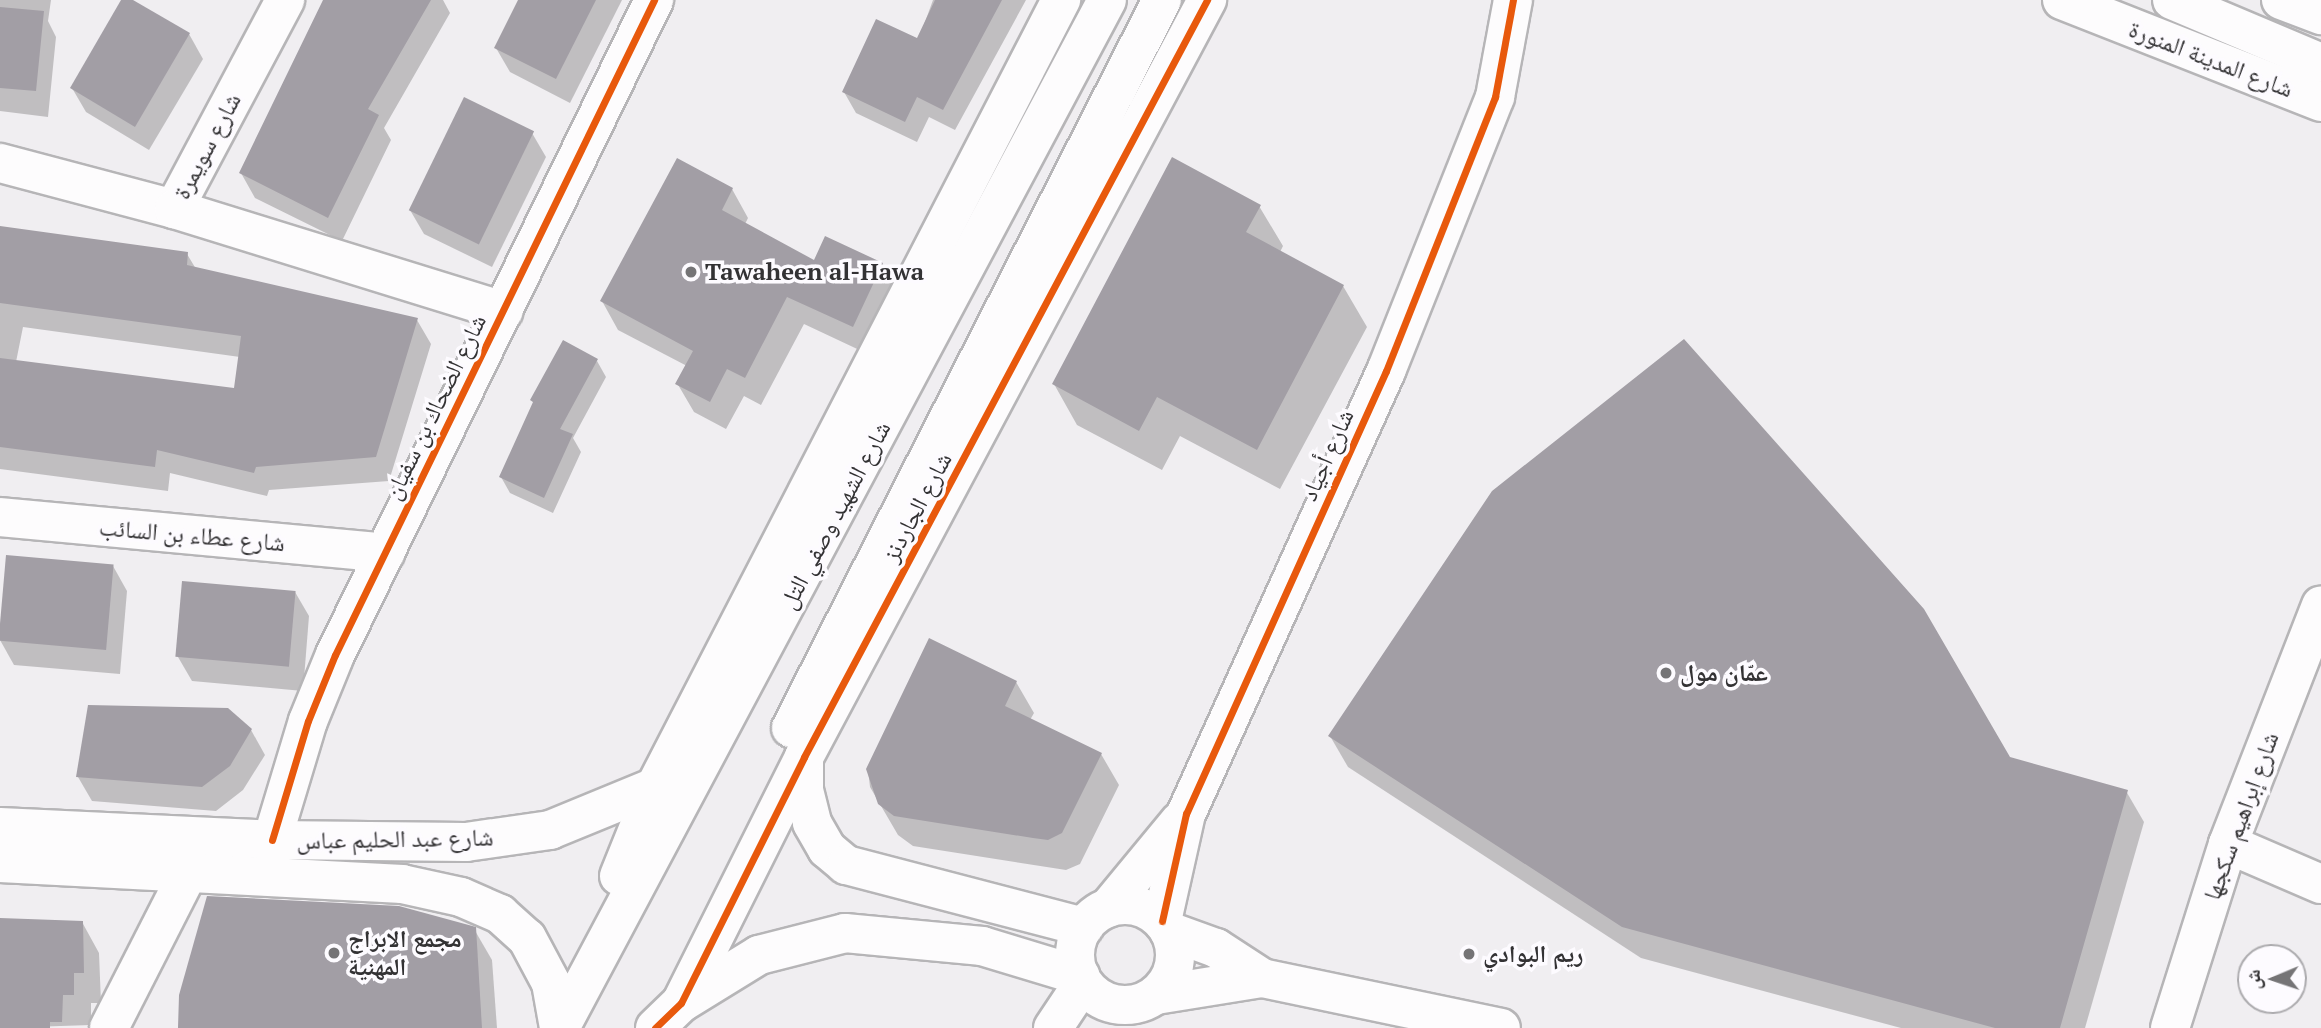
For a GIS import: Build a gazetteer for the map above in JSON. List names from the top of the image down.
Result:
{
  "streets": {
    "street": [
      "شارع المدينة المنورة",
      "شارع سويمرة",
      "شارع الضحاك بن سفيان",
      "شارع أجياد",
      "شارع الجاردنز",
      "شارع الشهيد وصفي التل",
      "شارع عطاء بن السائب",
      "شارع إبراهيم سكجها",
      "شارع عبد الحليم عباس"
    ]
  },
  "crossings": [
    ["شارع الضحاك بن سفيان", "شارع عطاء بن السائب"],
    ["شارع الضحاك بن سفيان", "شارع عبد الحليم عباس"],
    ["شارع الشهيد وصفي التل", "شارع عبد الحليم عباس"]
  ],
  "places": [
    "Tawaheen al-Hawa",
    "عمّان مول",
    "مجمع الابراج المهنية",
    "ريم البوادي"
  ],
  "north": "left"
}
